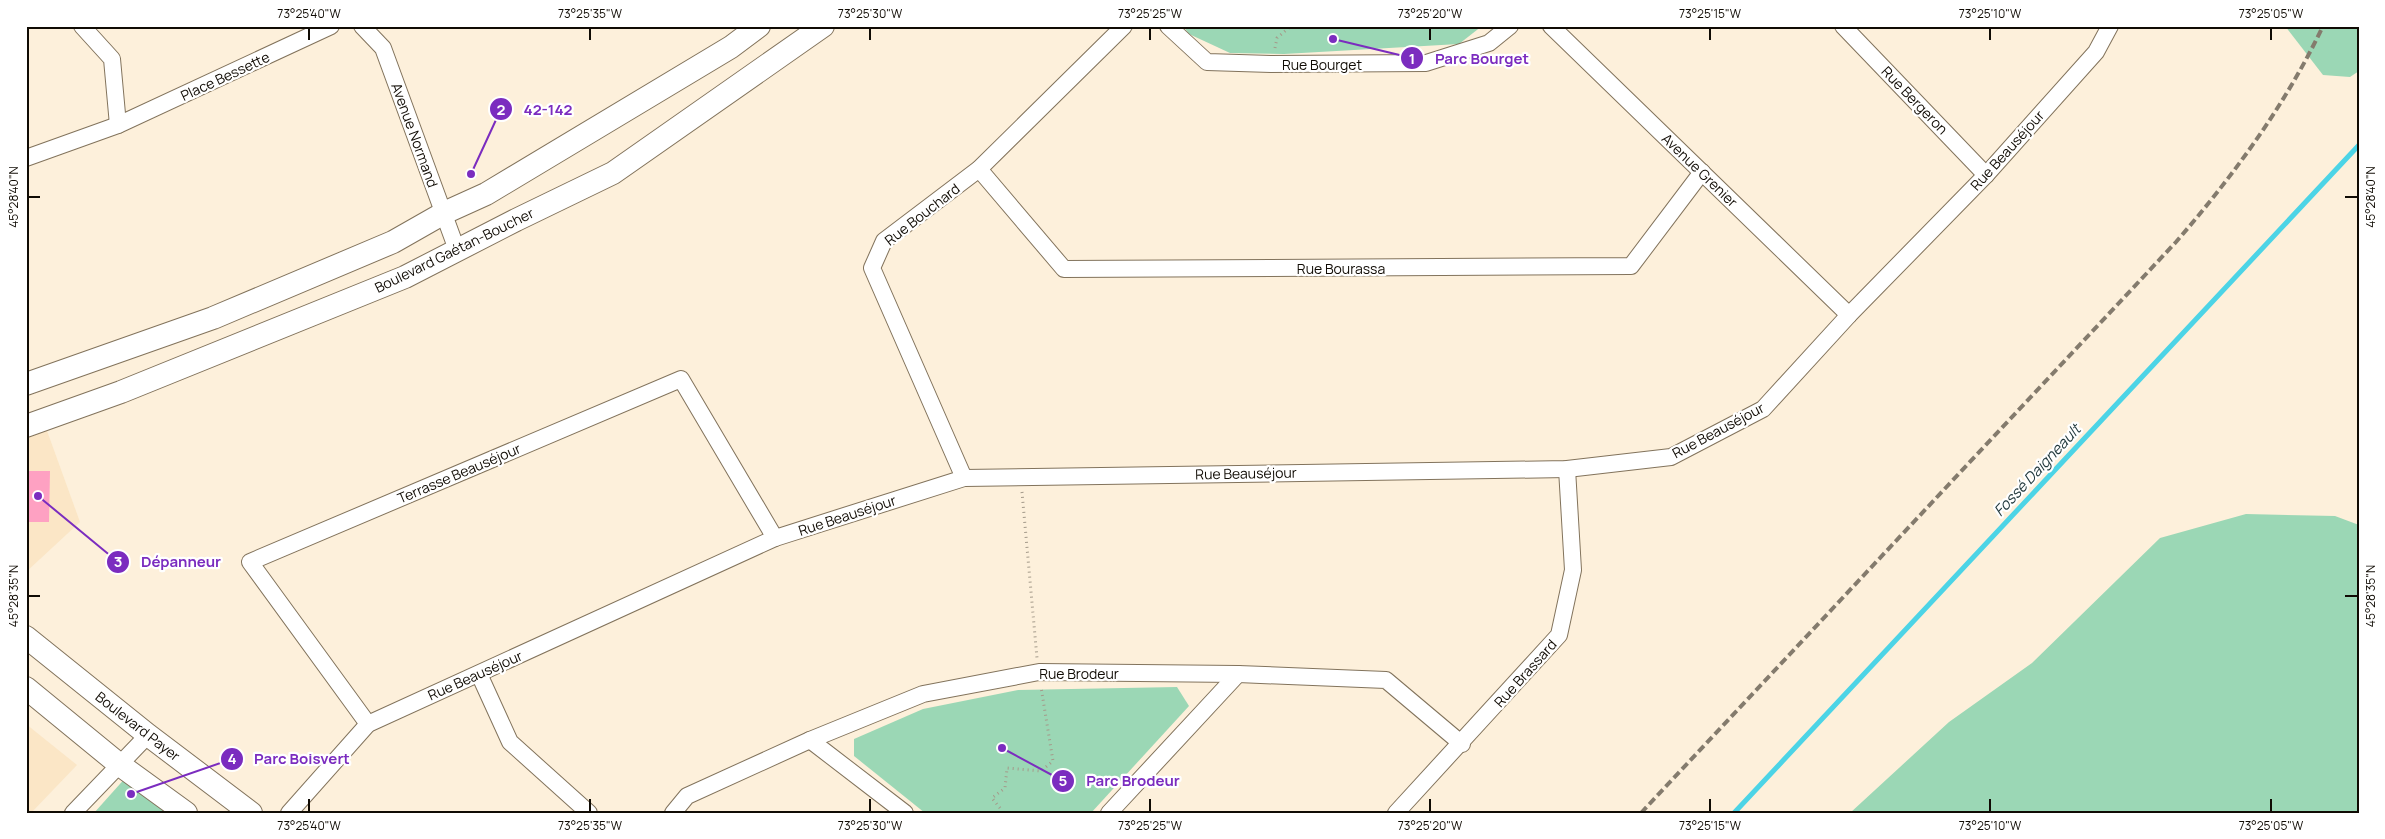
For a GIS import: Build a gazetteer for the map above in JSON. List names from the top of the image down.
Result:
{
  "streets": {
    "main road": ["Boulevard Gaétan-Boucher", "Boulevard Payer"],
    "street": [
      "Rue Bourget",
      "Place Bessette",
      "Rue Bergeron",
      "Avenue Normand",
      "Rue Beauséjour",
      "Avenue Grenier",
      "Rue Bouchard",
      "Rue Bourassa",
      "Terrasse Beauséjour",
      "Rue Brodeur",
      "Rue Brassard"
    ]
  },
  "crossings": [
    ["Rue Bergeron", "Rue Beauséjour"],
    ["Avenue Normand", "Boulevard Gaétan-Boucher"],
    ["Rue Beauséjour", "Avenue Grenier"],
    ["Rue Beauséjour", "Rue Bouchard"],
    ["Rue Beauséjour", "Terrasse Beauséjour"],
    ["Rue Beauséjour", "Rue Brassard"],
    ["Avenue Grenier", "Rue Bourassa"],
    ["Rue Bouchard", "Rue Bourassa"],
    ["Rue Brodeur", "Rue Brassard"]
  ],
  "water": ["Fossé Daigneault"],
  "places": [
    "Parc Bourget",
    "42-142",
    "Dépanneur",
    "Parc Brodeur",
    "Parc Boisvert"
  ],
  "coordinates": [
    "73°25'40\"W",
    "73°25'35\"W",
    "73°25'30\"W",
    "73°25'25\"W",
    "73°25'20\"W",
    "73°25'15\"W",
    "73°25'10\"W",
    "73°25'05\"W",
    "45°28'40\"N",
    "45°28'35\"N"
  ]
}
